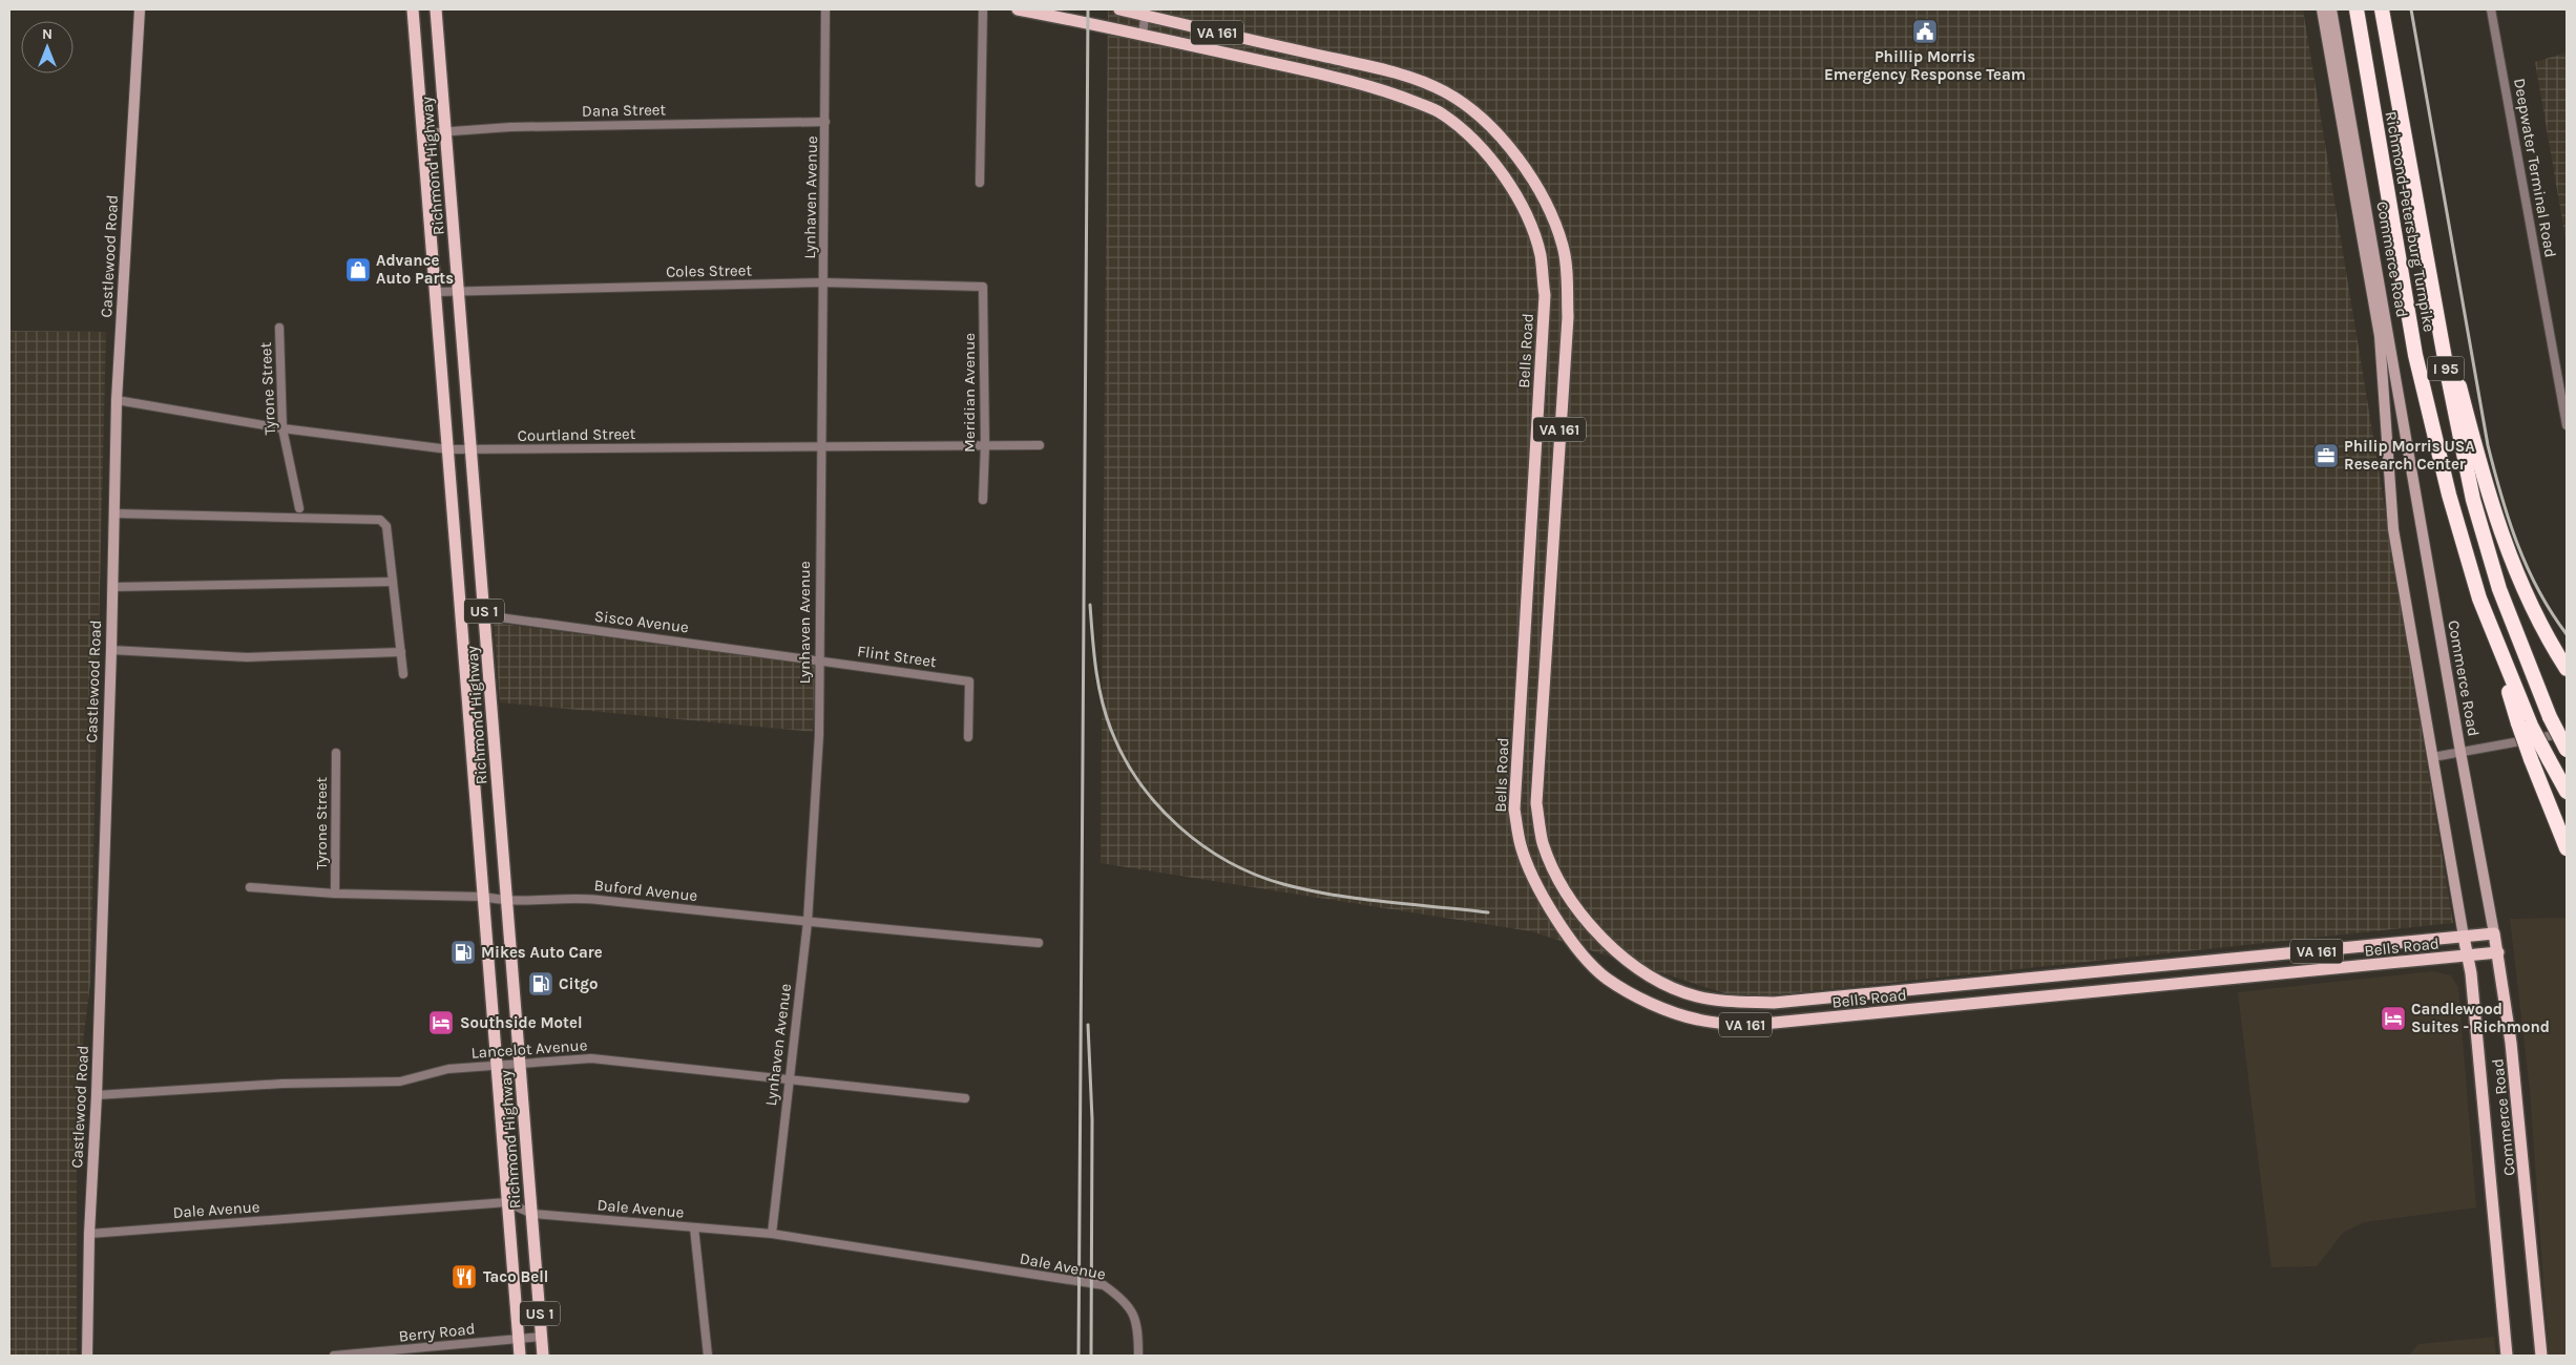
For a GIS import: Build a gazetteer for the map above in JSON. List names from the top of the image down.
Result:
{
  "streets": {
    "highway": ["Richmond-Petersburg Turnpike", "I 95"],
    "main road": [
      "VA 161",
      "Richmond Highway",
      "Castlewood Road",
      "Commerce Road",
      "Bells Road",
      "US 1"
    ],
    "street": [
      "Dana Street",
      "Deepwater Terminal Road",
      "Lynhaven Avenue",
      "Coles Street",
      "Tyrone Street",
      "Meridian Avenue",
      "Courtland Street",
      "Sisco Avenue",
      "Flint Street",
      "Buford Avenue",
      "Lancelot Avenue",
      "Dale Avenue",
      "Berry Road"
    ]
  },
  "crossings": [
    ["Dana Street", "Richmond Highway"],
    ["Dana Street", "Lynhaven Avenue"],
    ["Richmond Highway", "Coles Street"],
    ["Richmond Highway", "Courtland Street"],
    ["Richmond Highway", "Sisco Avenue"],
    ["Richmond Highway", "Buford Avenue"],
    ["Richmond Highway", "Lancelot Avenue"],
    ["Richmond Highway", "Dale Avenue"],
    ["Richmond Highway", "Berry Road"],
    ["Lynhaven Avenue", "Coles Street"],
    ["Lynhaven Avenue", "Courtland Street"],
    ["Lynhaven Avenue", "Sisco Avenue"],
    ["Lynhaven Avenue", "Flint Street"],
    ["Lynhaven Avenue", "Buford Avenue"],
    ["Lynhaven Avenue", "Lancelot Avenue"],
    ["Lynhaven Avenue", "Dale Avenue"],
    ["Castlewood Road", "Courtland Street"],
    ["Castlewood Road", "Lancelot Avenue"],
    ["Castlewood Road", "Dale Avenue"],
    ["Commerce Road", "Bells Road"],
    ["Coles Street", "Meridian Avenue"],
    ["Tyrone Street", "Courtland Street"],
    ["Tyrone Street", "Buford Avenue"],
    ["Meridian Avenue", "Courtland Street"],
    ["Sisco Avenue", "Flint Street"]
  ],
  "places": {
    "public building": ["Phillip Morris Emergency Response Team"],
    "shop": ["Advance Auto Parts"],
    "office": ["Philip Morris USA Research Center"],
    "fuel station": ["Mikes Auto Care", "Citgo"],
    "hotel": ["Candlewood Suites - Richmond", "Southside Motel"],
    "restaurant": ["Taco Bell"]
  },
  "north": "top"
}
